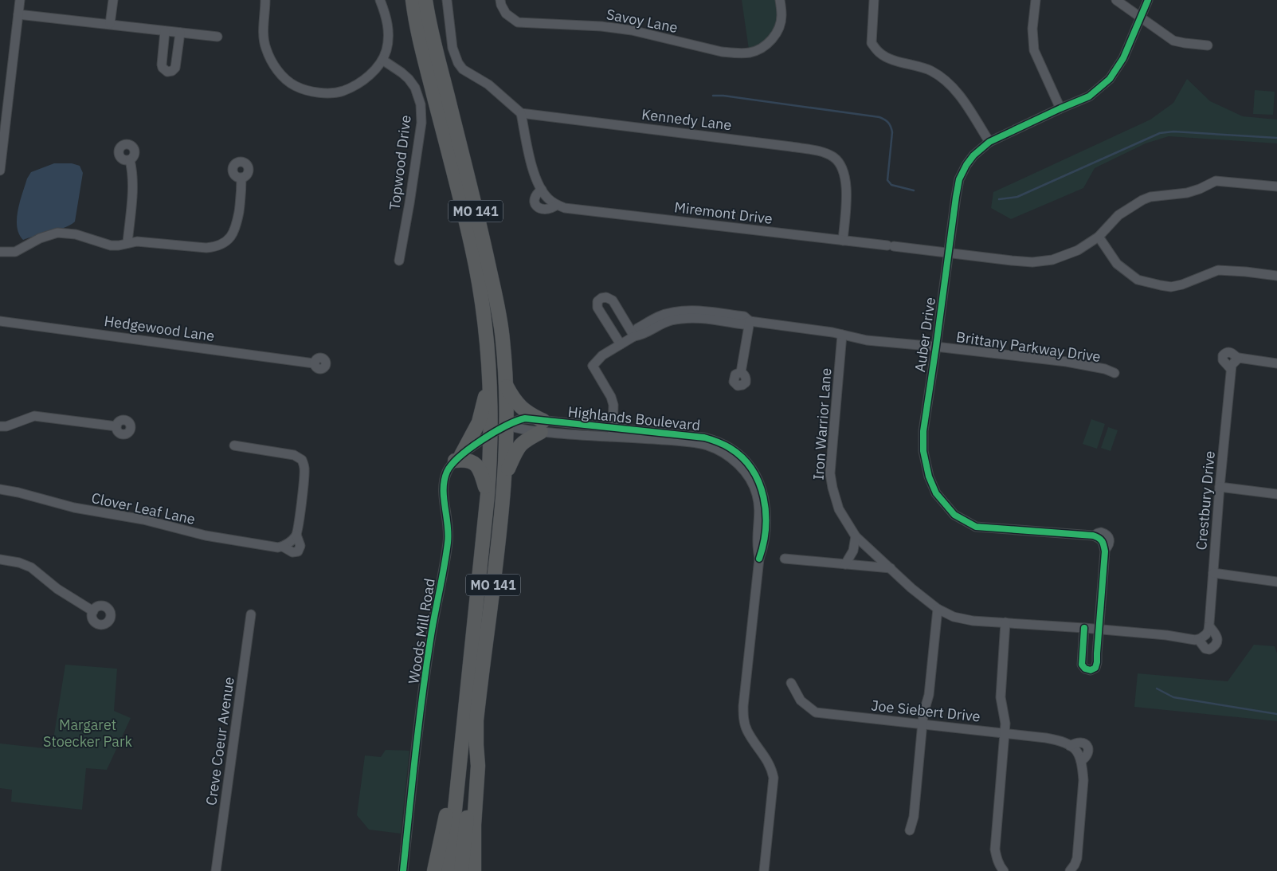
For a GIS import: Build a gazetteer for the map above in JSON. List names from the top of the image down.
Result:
{
  "streets": {
    "highway": ["MO 141"],
    "street": [
      "Savoy Lane",
      "Kennedy Lane",
      "Topwood Drive",
      "Miremont Drive",
      "Hedgewood Lane",
      "Auber Drive",
      "Brittany Parkway Drive",
      "Highlands Boulevard",
      "Iron Warrior Lane",
      "Crestbury Drive",
      "Clover Leaf Lane",
      "Woods Mill Road",
      "Joe Siebert Drive",
      "Creve Coeur Avenue"
    ]
  },
  "crossings": [
    ["Kennedy Lane", "Miremont Drive"],
    ["MO 141", "Highlands Boulevard"],
    ["MO 141", "Woods Mill Road"],
    ["Miremont Drive", "Auber Drive"],
    ["Auber Drive", "Brittany Parkway Drive"],
    ["Auber Drive", "Iron Warrior Lane"],
    ["Brittany Parkway Drive", "Highlands Boulevard"],
    ["Brittany Parkway Drive", "Iron Warrior Lane"],
    ["Highlands Boulevard", "Woods Mill Road"],
    ["Iron Warrior Lane", "Crestbury Drive"]
  ],
  "parks": ["Margaret Stoecker Park"]
}
